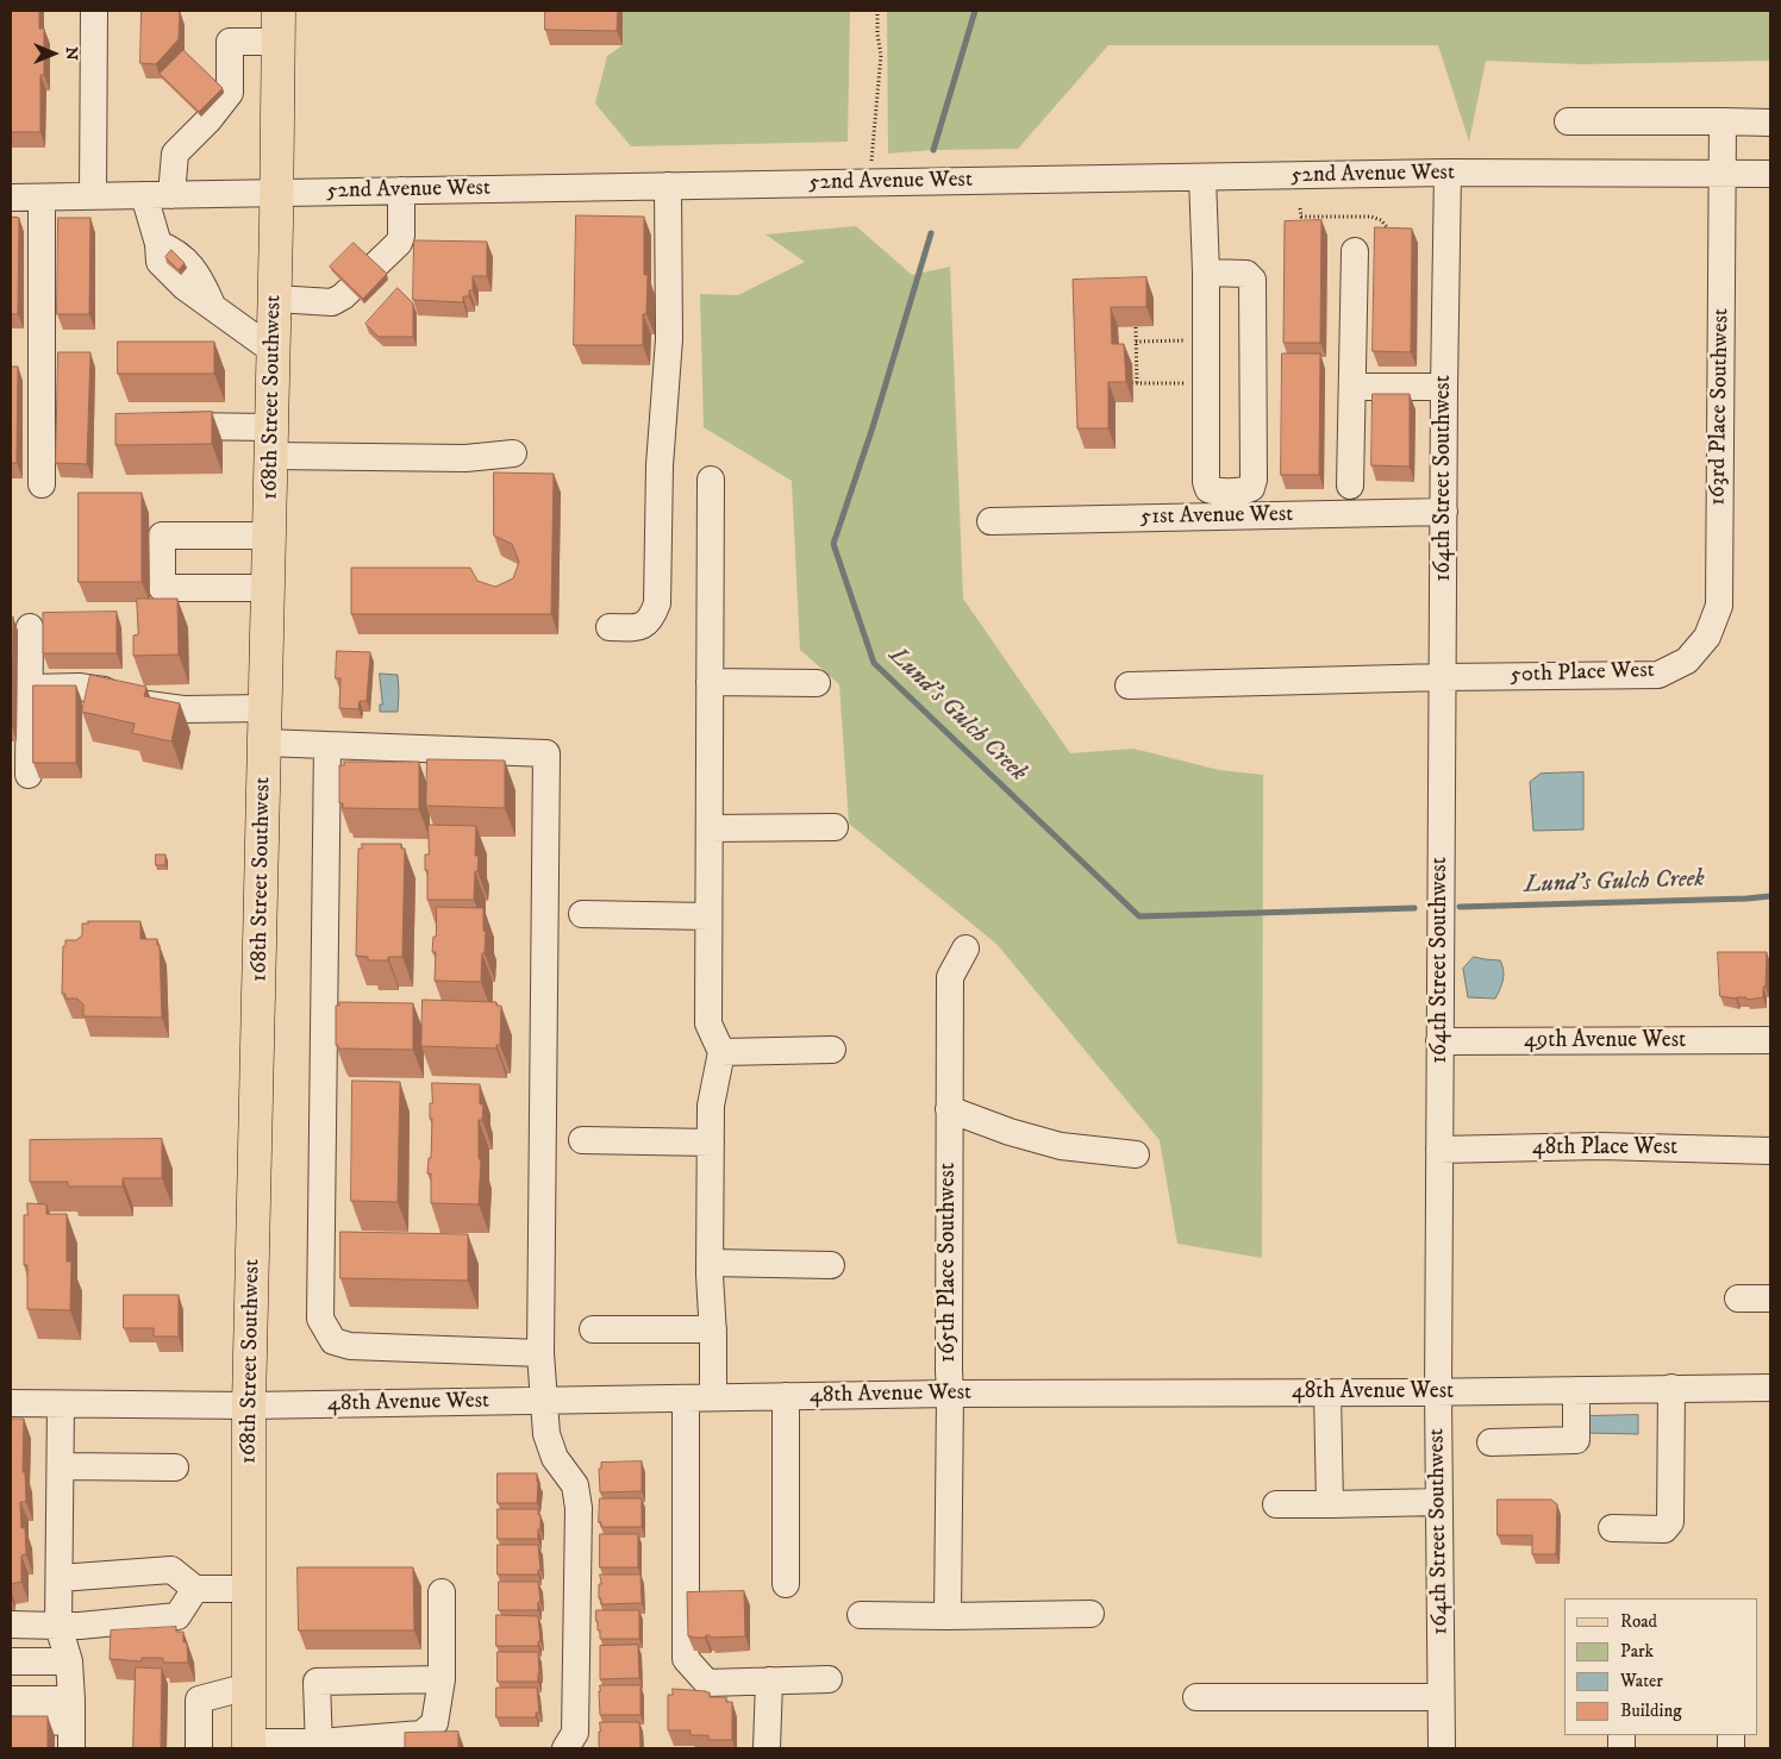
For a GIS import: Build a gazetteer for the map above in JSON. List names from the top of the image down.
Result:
{
  "streets": {
    "main road": ["168th Street Southwest"],
    "street": [
      "52nd Avenue West",
      "163rd Place Southwest",
      "164th Street Southwest",
      "51st Avenue West",
      "50th Place West",
      "49th Avenue West",
      "48th Place West",
      "165th Place Southwest",
      "48th Avenue West"
    ]
  },
  "crossings": [
    ["52nd Avenue West", "168th Street Southwest"],
    ["52nd Avenue West", "163rd Place Southwest"],
    ["52nd Avenue West", "164th Street Southwest"],
    ["168th Street Southwest", "48th Avenue West"],
    ["163rd Place Southwest", "50th Place West"],
    ["164th Street Southwest", "51st Avenue West"],
    ["164th Street Southwest", "50th Place West"],
    ["164th Street Southwest", "49th Avenue West"],
    ["164th Street Southwest", "48th Place West"],
    ["164th Street Southwest", "48th Avenue West"],
    ["165th Place Southwest", "48th Avenue West"]
  ],
  "water": ["Lund's Gulch Creek"],
  "legend": [
    "Road",
    "Park",
    "Water",
    "Building"
  ],
  "north": "right"
}
